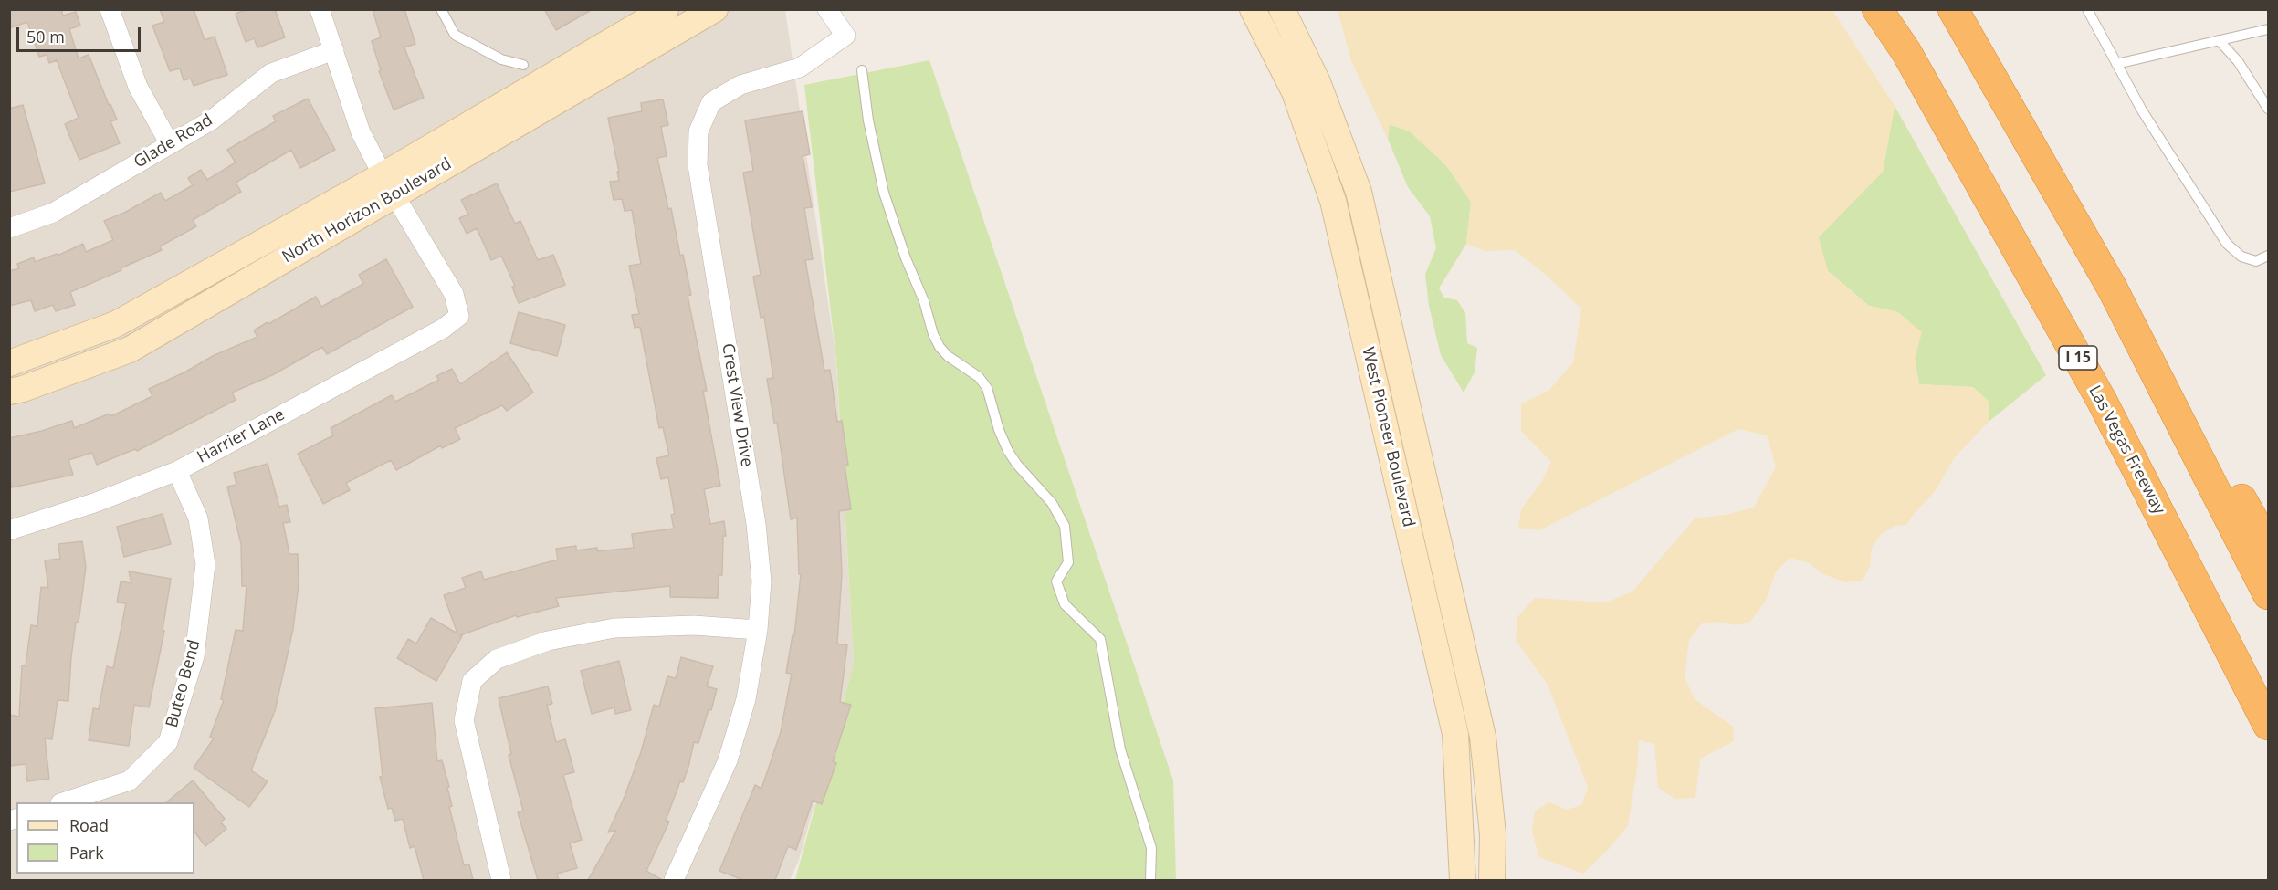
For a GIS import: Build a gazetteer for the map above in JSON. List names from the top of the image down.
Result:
{
  "streets": {
    "highway": ["I 15", "Las Vegas Freeway"],
    "main road": ["North Horizon Boulevard", "West Pioneer Boulevard"],
    "street": [
      "Glade Road",
      "Crest View Drive",
      "Harrier Lane",
      "Buteo Bend"
    ]
  },
  "crossings": [
    ["North Horizon Boulevard", "Harrier Lane"],
    ["Harrier Lane", "Buteo Bend"]
  ],
  "legend": ["Road", "Park"],
  "scale_bar": "50 m"
}
